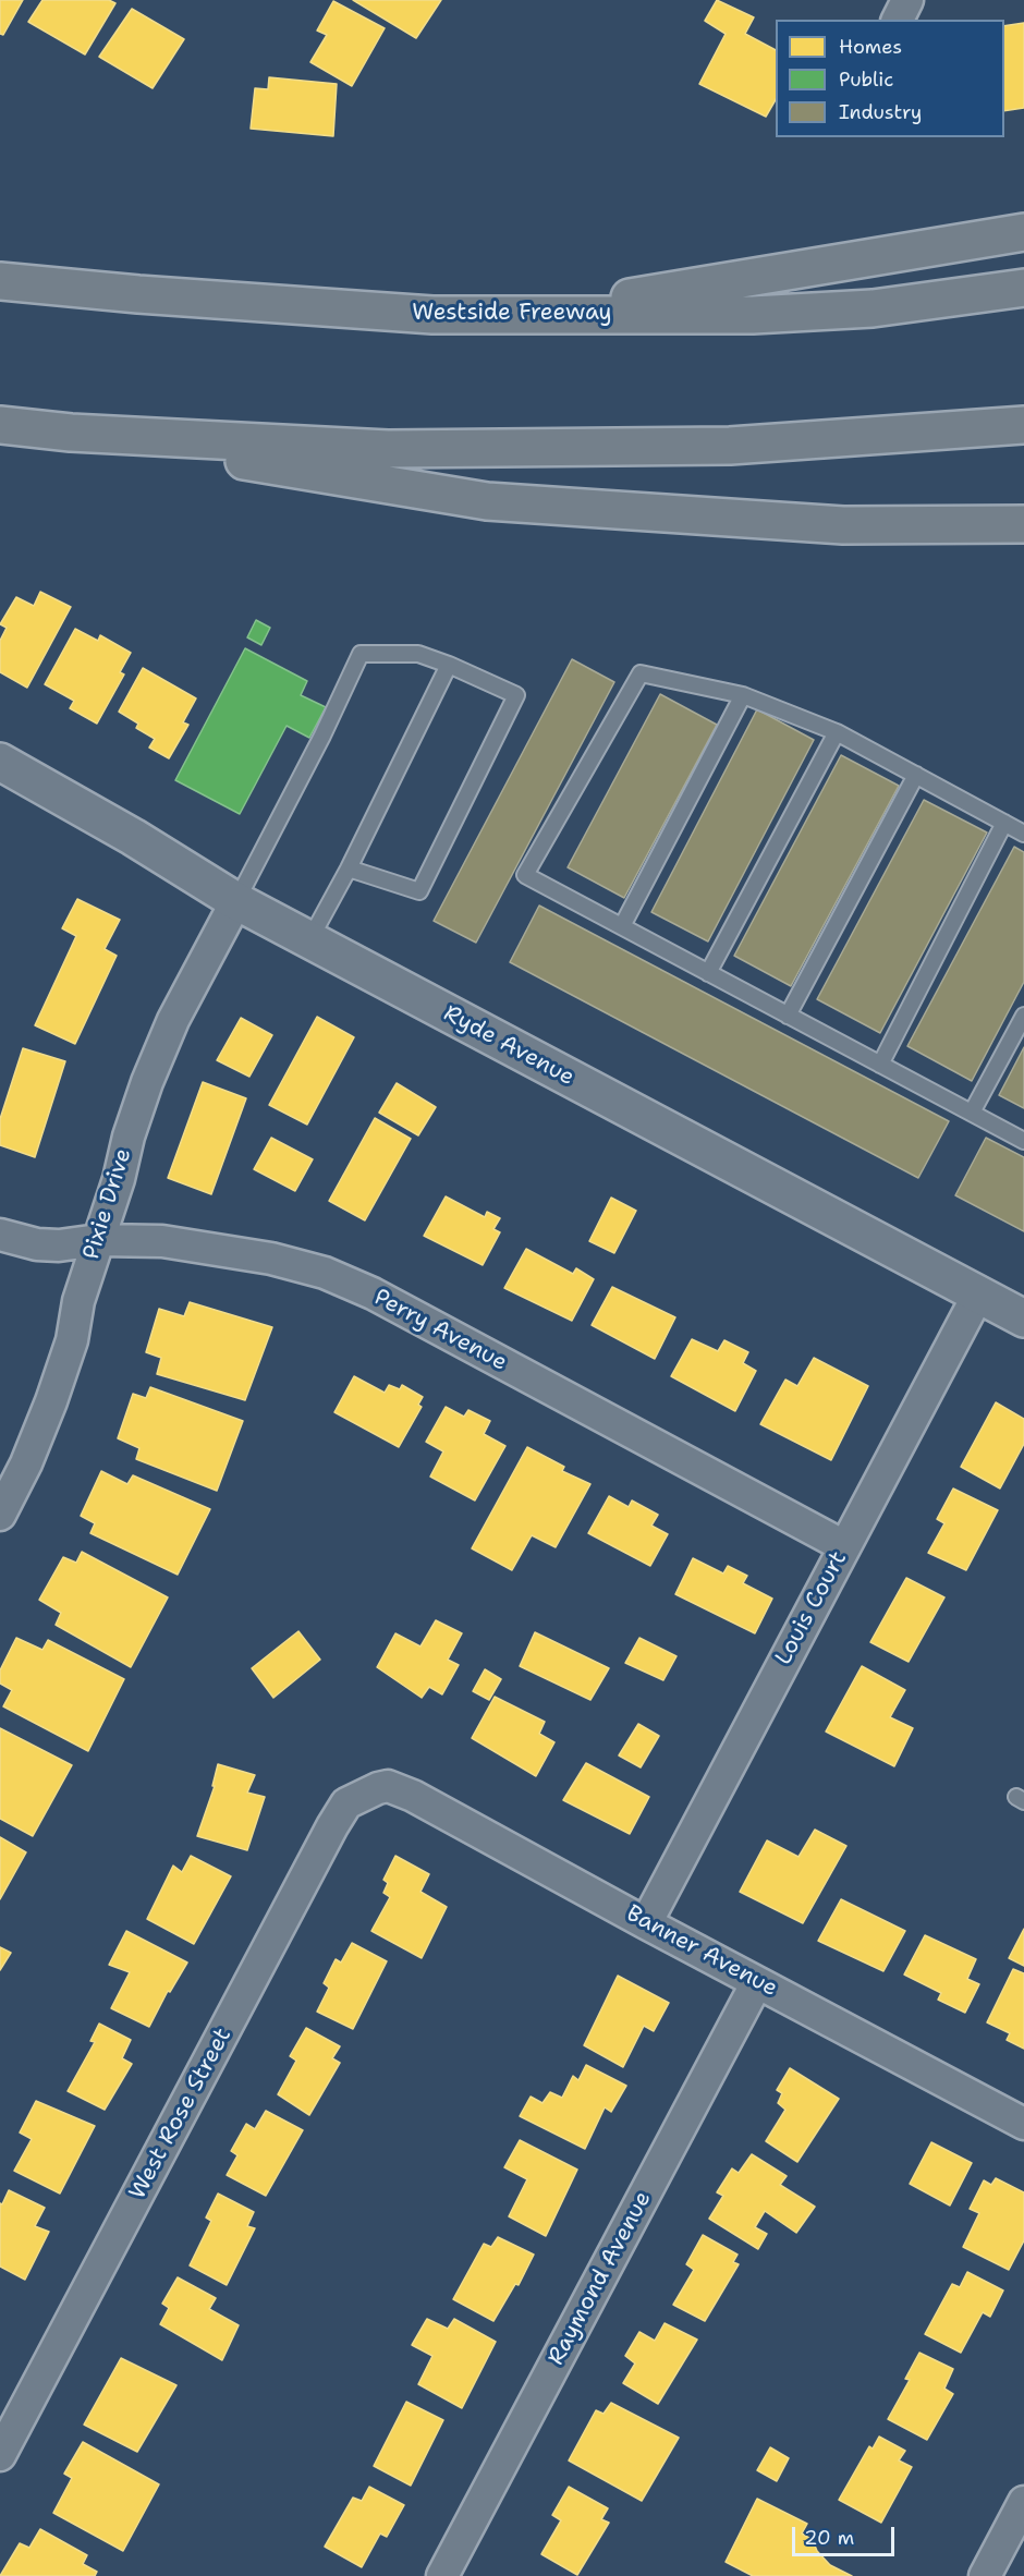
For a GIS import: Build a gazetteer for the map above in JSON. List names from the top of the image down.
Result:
{
  "streets": {
    "highway": ["Westside Freeway"],
    "street": [
      "Ryde Avenue",
      "Pixie Drive",
      "Perry Avenue",
      "Louis Court",
      "Banner Avenue",
      "West Rose Street",
      "Raymond Avenue"
    ]
  },
  "crossings": [
    ["Ryde Avenue", "Pixie Drive"],
    ["Ryde Avenue", "Louis Court"],
    ["Pixie Drive", "Perry Avenue"],
    ["Perry Avenue", "Louis Court"],
    ["Louis Court", "Banner Avenue"],
    ["Banner Avenue", "West Rose Street"],
    ["Banner Avenue", "Raymond Avenue"]
  ],
  "legend": ["Homes", "Public", "Industry"],
  "scale_bar": "20 m"
}
